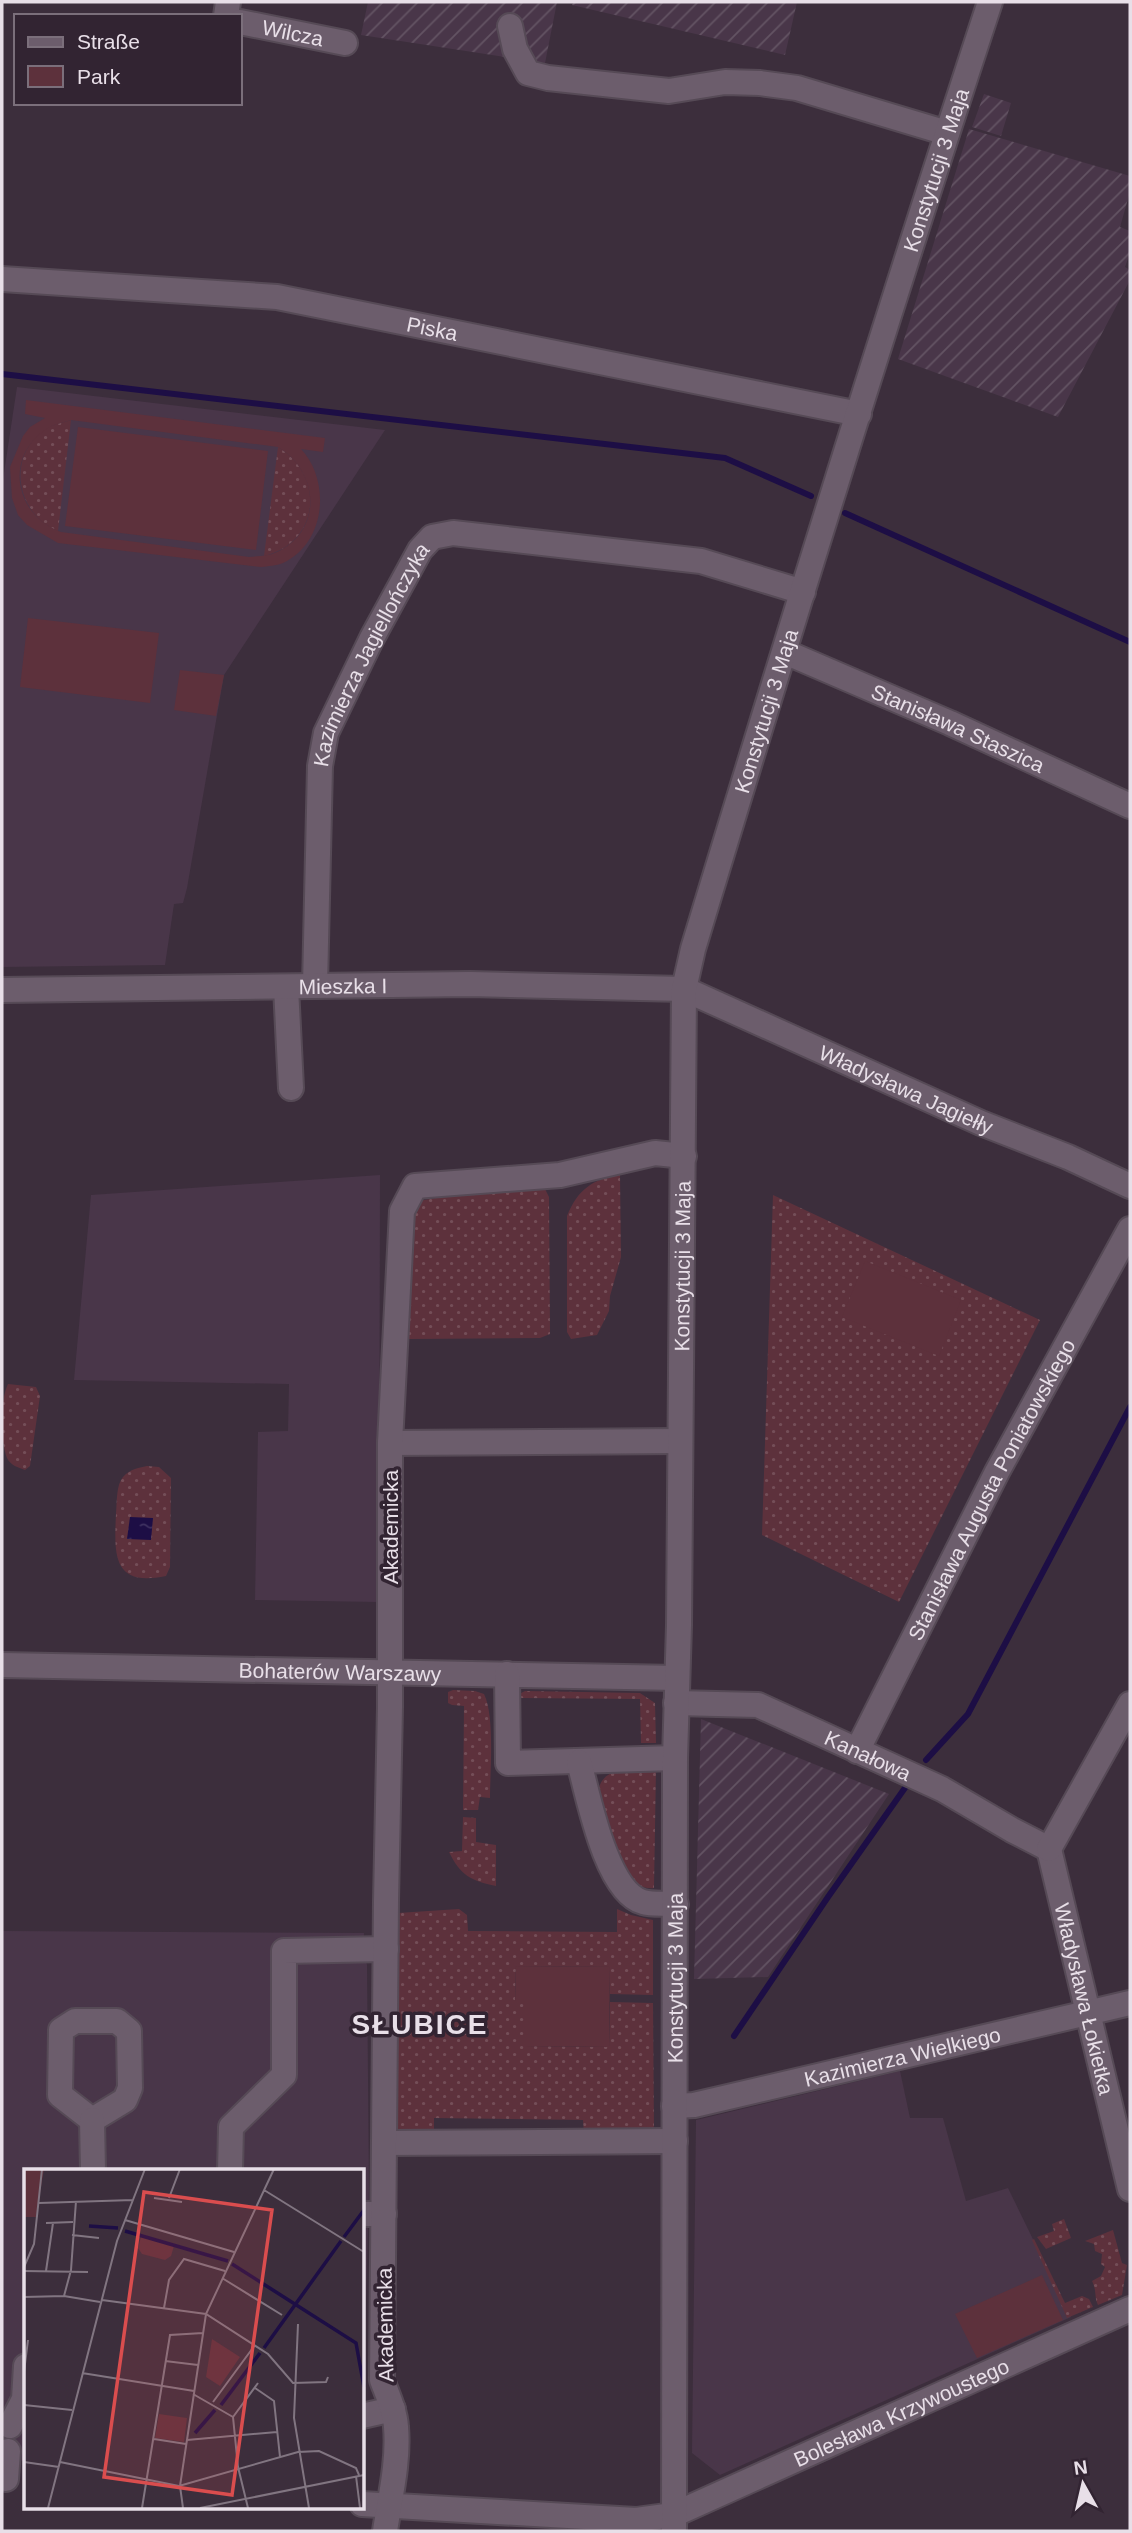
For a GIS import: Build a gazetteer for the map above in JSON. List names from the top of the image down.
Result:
{
  "streets": {
    "street": [
      "Wilcza",
      "Konstytucji 3 Maja",
      "Piska",
      "Kazimierza Jagiellończyka",
      "Stanisława Staszica",
      "Mieszka I",
      "Władysława Jagiełły",
      "Stanisława Augusta Poniatowskiego",
      "Akademicka",
      "Bohaterów Warszawy",
      "Kanałowa",
      "Władysława Łokietka",
      "Kazimierza Wielkiego",
      "Bolesława Krzywoustego"
    ]
  },
  "crossings": [
    ["Konstytucji 3 Maja", "Piska"],
    ["Konstytucji 3 Maja", "Kazimierza Jagiellończyka"],
    ["Konstytucji 3 Maja", "Stanisława Staszica"],
    ["Konstytucji 3 Maja", "Mieszka I"],
    ["Konstytucji 3 Maja", "Władysława Jagiełły"],
    ["Konstytucji 3 Maja", "Akademicka"],
    ["Konstytucji 3 Maja", "Bohaterów Warszawy"],
    ["Konstytucji 3 Maja", "Kanałowa"],
    ["Konstytucji 3 Maja", "Kazimierza Wielkiego"],
    ["Konstytucji 3 Maja", "Bolesława Krzywoustego"],
    ["Kazimierza Jagiellończyka", "Mieszka I"],
    ["Mieszka I", "Władysława Jagiełły"],
    ["Stanisława Augusta Poniatowskiego", "Kanałowa"],
    ["Akademicka", "Bohaterów Warszawy"],
    ["Akademicka", "Bolesława Krzywoustego"],
    ["Kanałowa", "Władysława Łokietka"],
    ["Władysława Łokietka", "Kazimierza Wielkiego"]
  ],
  "districts": ["SŁUBICE"],
  "legend": ["Straße", "Park"],
  "north": "top"
}
